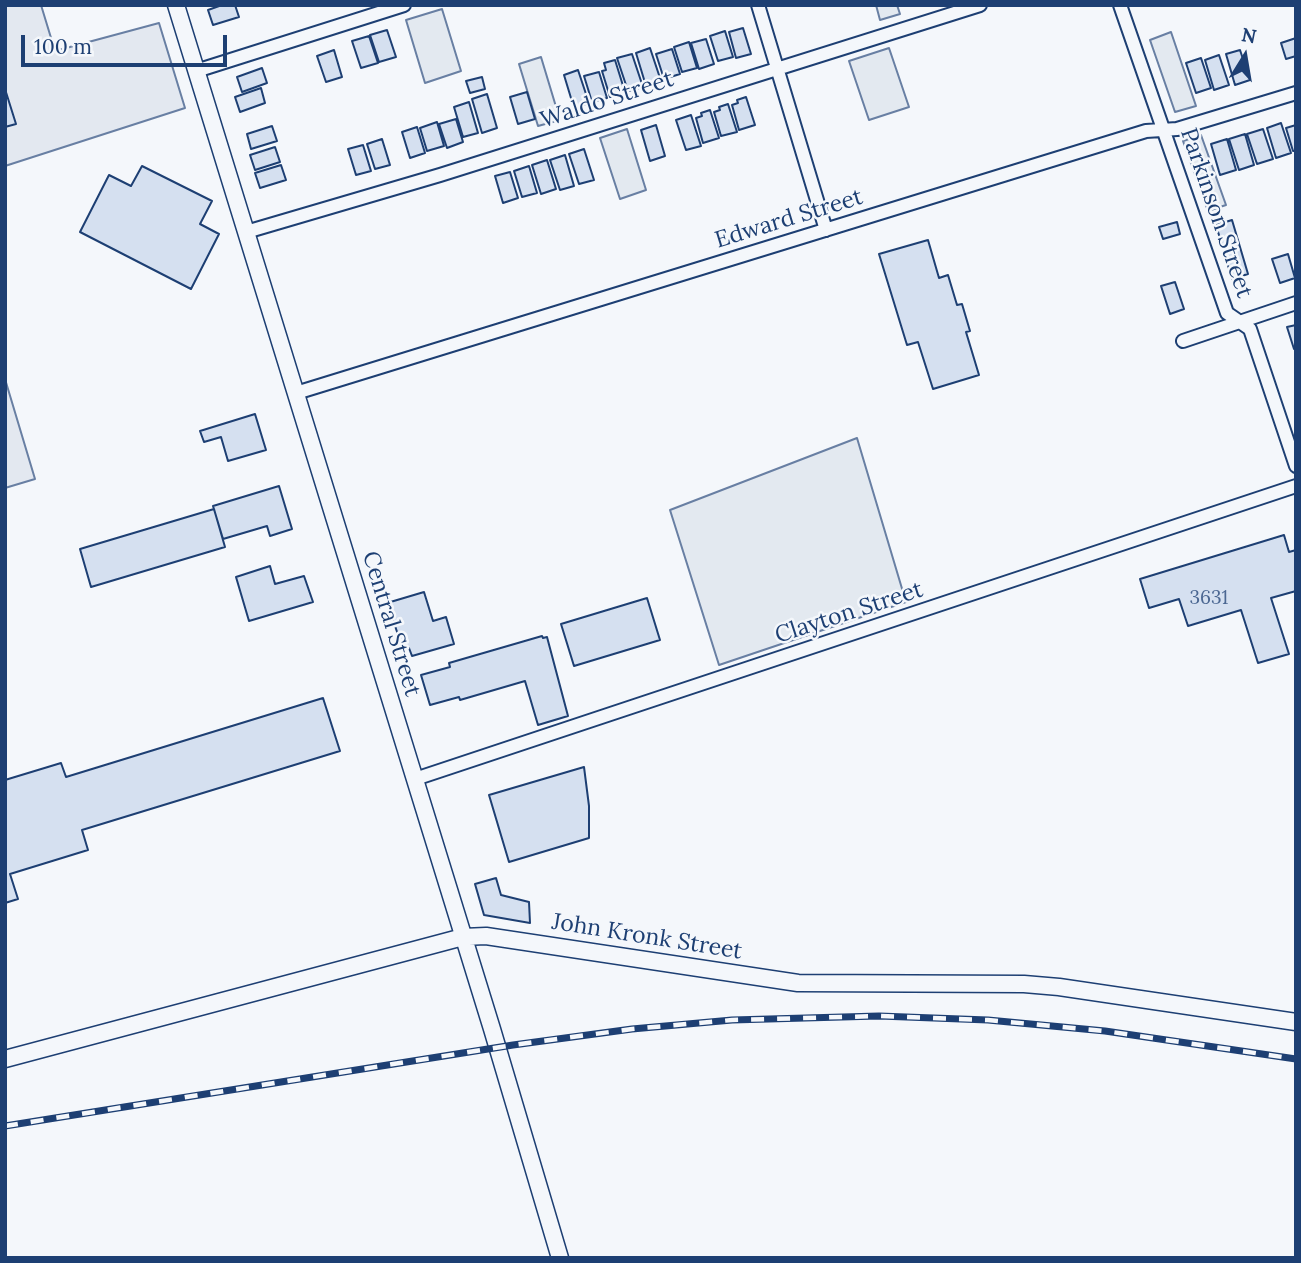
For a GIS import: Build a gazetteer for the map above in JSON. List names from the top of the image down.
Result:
{
  "streets": {
    "street": [
      "Waldo Street",
      "Parkinson Street",
      "Edward Street",
      "Clayton Street",
      "Central Street",
      "John Kronk Street"
    ]
  },
  "crossings": [
    ["Waldo Street", "Central Street"],
    ["Parkinson Street", "Edward Street"],
    ["Edward Street", "Central Street"],
    ["Clayton Street", "Central Street"],
    ["Central Street", "John Kronk Street"]
  ],
  "house_numbers": ["3631"],
  "scale_bar": "100 m",
  "north": "top"
}
